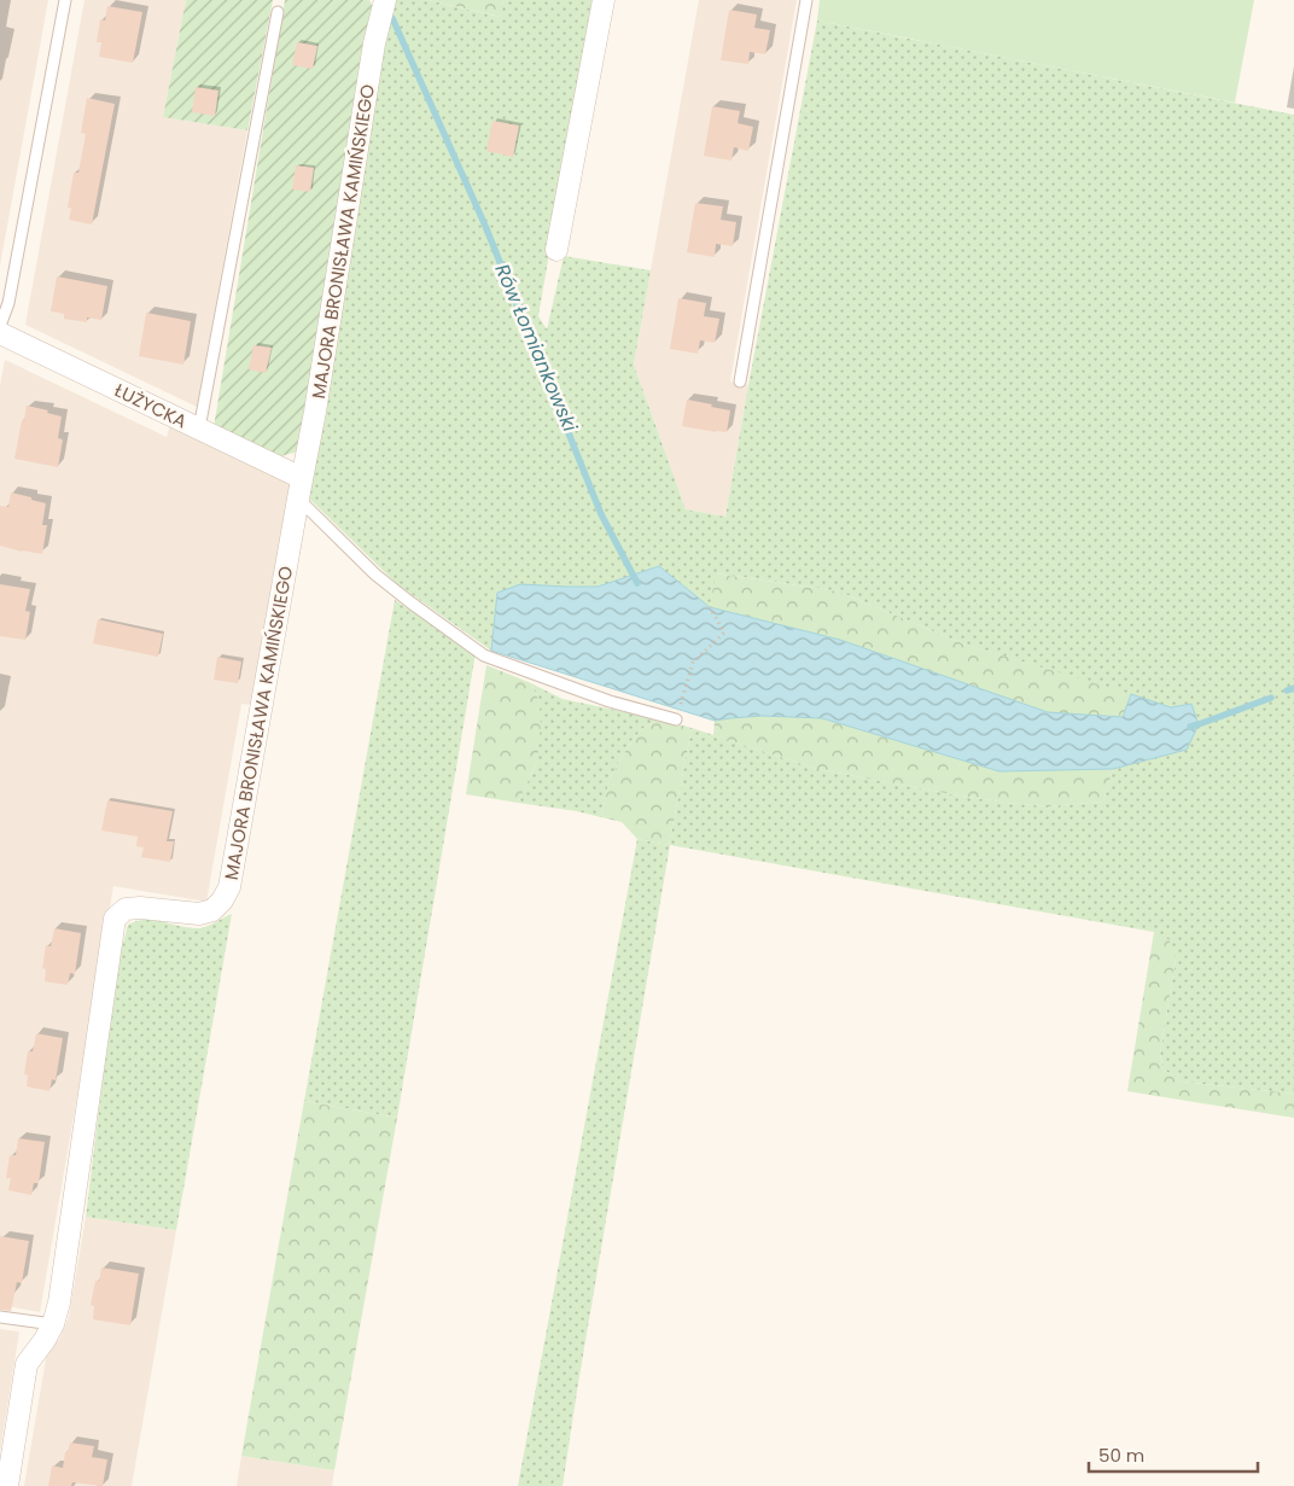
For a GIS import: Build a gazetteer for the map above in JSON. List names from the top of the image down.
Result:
{
  "streets": {
    "street": ["MAJORA BRONISŁAWA KAMIŃSKIEGO", "ŁUŻYCKA"]
  },
  "crossings": [
    ["MAJORA BRONISŁAWA KAMIŃSKIEGO", "ŁUŻYCKA"]
  ],
  "water": ["Rów Łomiankowski"],
  "scale_bar": "50 m"
}
